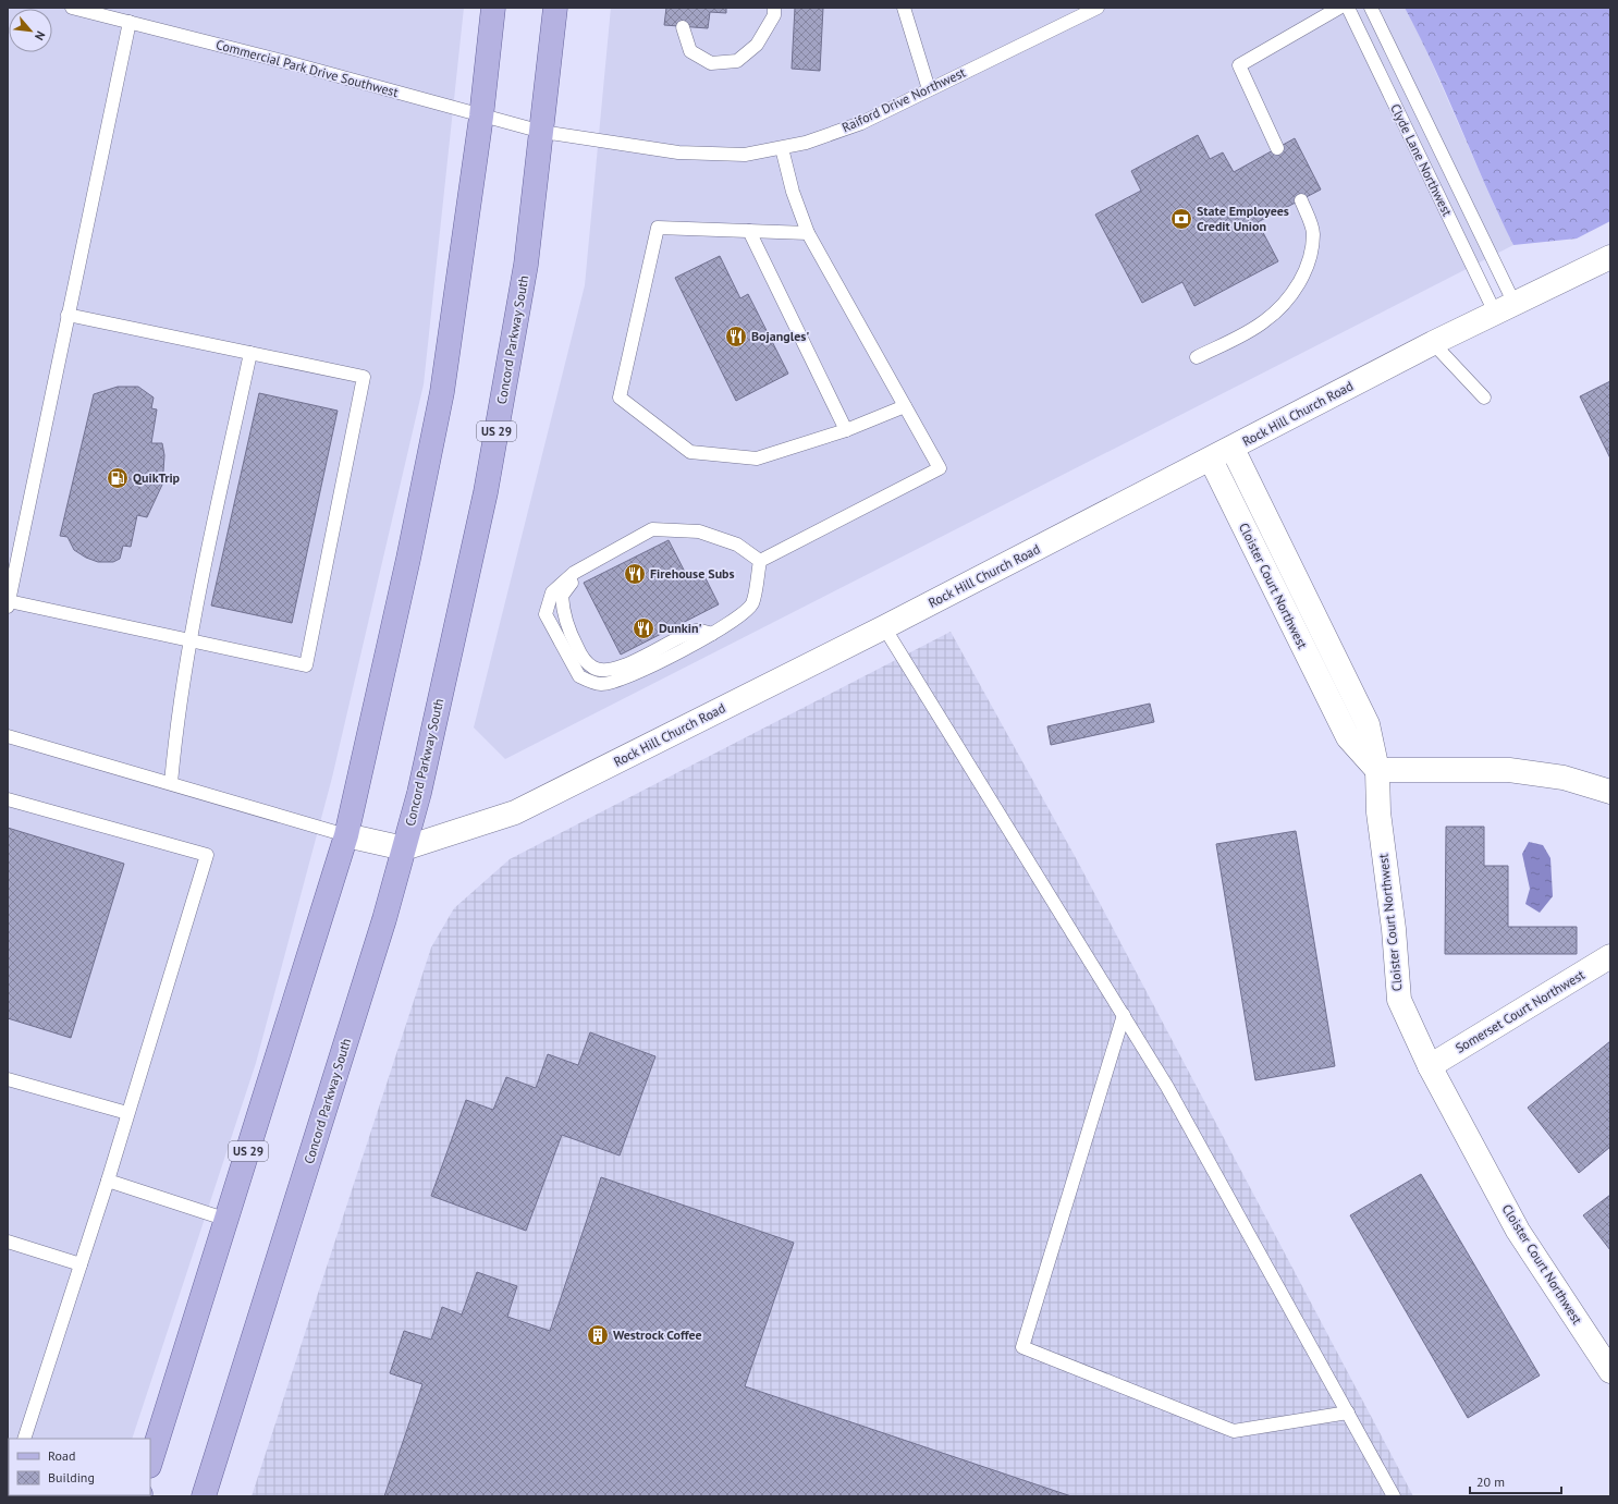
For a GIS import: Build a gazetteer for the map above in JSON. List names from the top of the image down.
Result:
{
  "streets": {
    "main road": ["Concord Parkway South", "US 29"],
    "street": ["Rock Hill Church Road", "Cloister Court Northwest", "Somerset Court Northwest"],
    "lane": ["Commercial Park Drive Southwest", "Raiford Drive Northwest", "Clyde Lane Northwest"]
  },
  "crossings": [
    ["Commercial Park Drive Southwest", "Raiford Drive Northwest"],
    ["Commercial Park Drive Southwest", "Concord Parkway South"],
    ["Commercial Park Drive Southwest", "US 29"],
    ["Raiford Drive Northwest", "Concord Parkway South"],
    ["Clyde Lane Northwest", "Rock Hill Church Road"],
    ["Concord Parkway South", "Rock Hill Church Road"],
    ["Rock Hill Church Road", "Cloister Court Northwest"],
    ["Cloister Court Northwest", "Somerset Court Northwest"]
  ],
  "places": {
    "bank": ["State Employees Credit Union"],
    "restaurant": ["Bojangles'", "Firehouse Subs", "Dunkin'"],
    "fuel station": ["QuikTrip"],
    "building": ["Westrock Coffee"]
  },
  "legend": ["Road", "Building"],
  "scale_bar": "20 m",
  "north": "bottom right"
}
